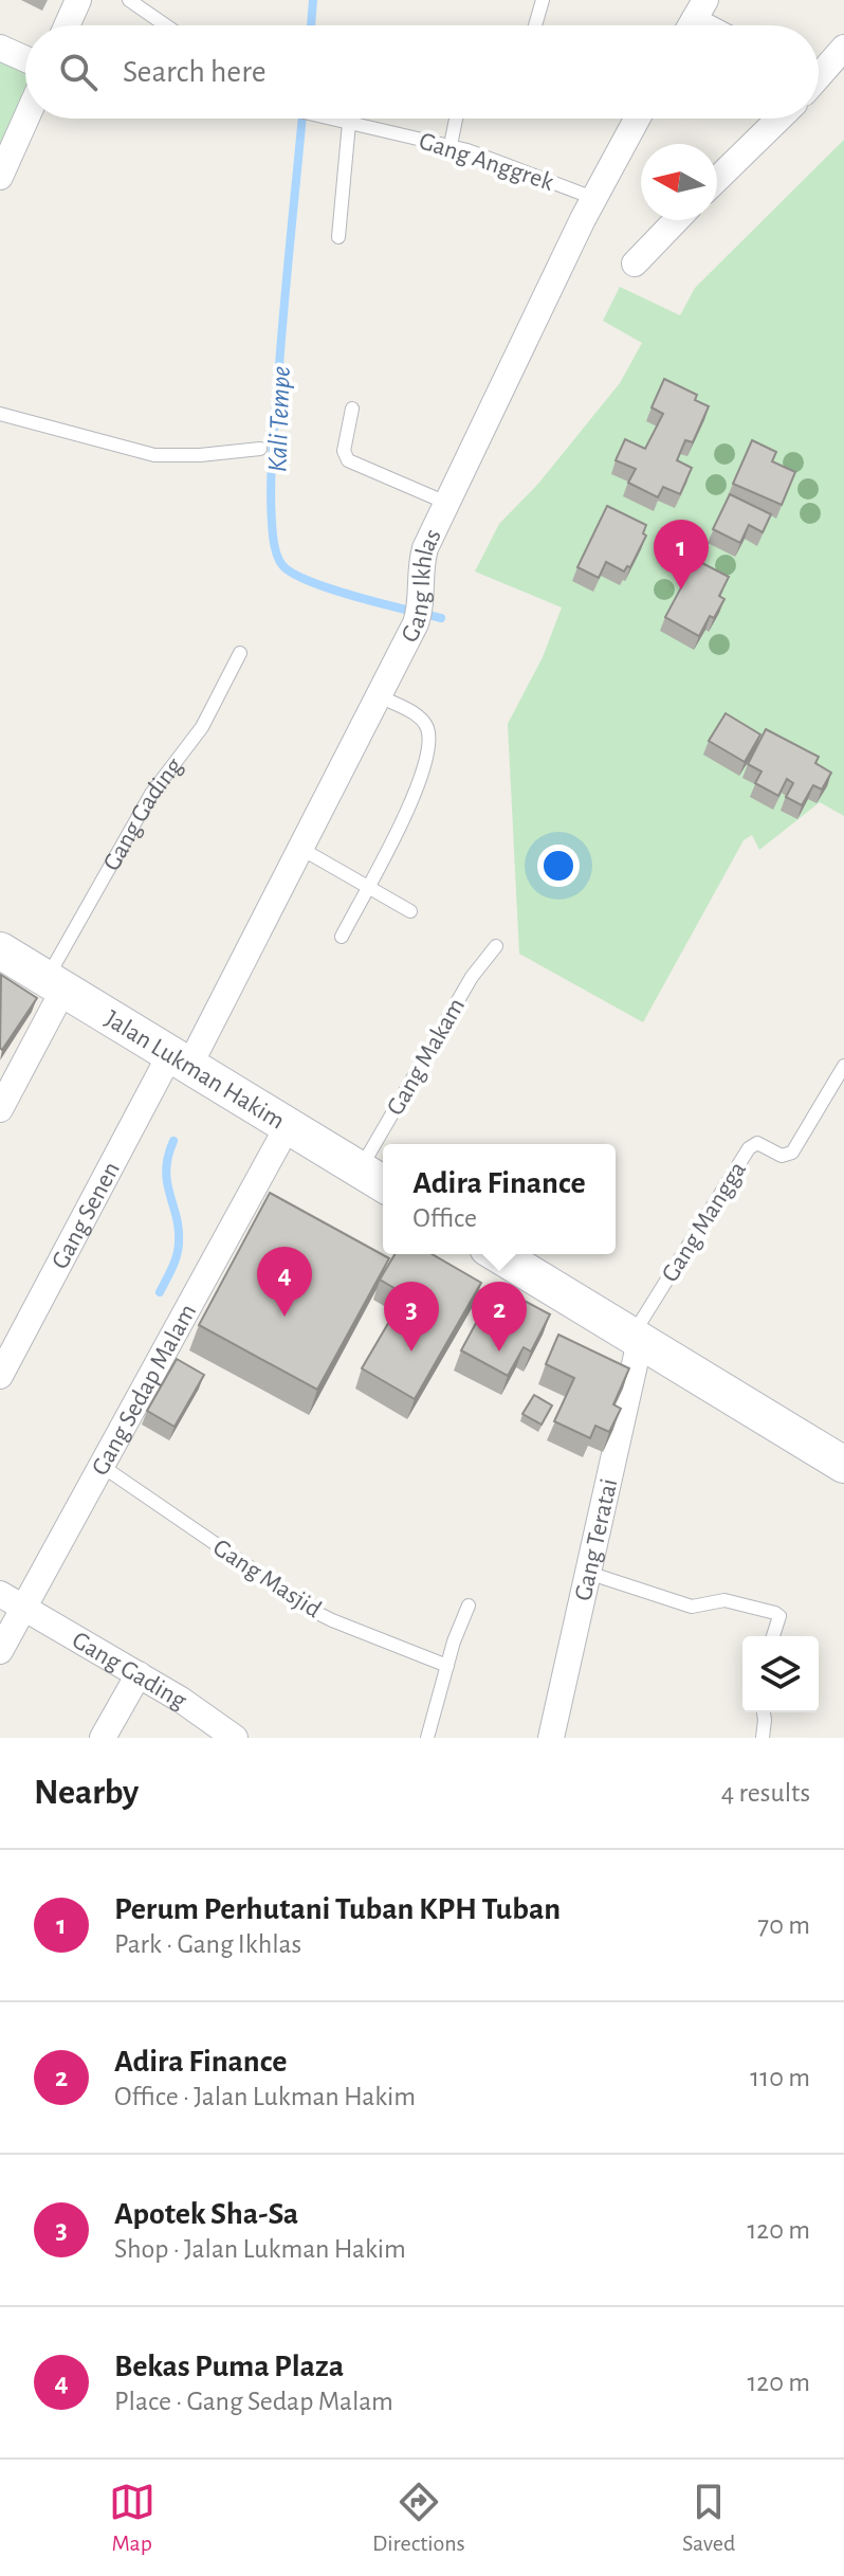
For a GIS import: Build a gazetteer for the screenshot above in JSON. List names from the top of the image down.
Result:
{
  "streets": {
    "main road": ["Jalan Lukman Hakim"],
    "street": [
      "Gang Ikhlas",
      "Gang Gading",
      "Gang Senen",
      "Gang Sedap Malam",
      "Gang Teratai"
    ],
    "lane": [
      "Gang Anggrek",
      "Gang Makam",
      "Gang Mangga",
      "Gang Masjid"
    ]
  },
  "crossings": [
    ["Gang Anggrek", "Gang Ikhlas"],
    ["Gang Ikhlas", "Jalan Lukman Hakim"],
    ["Gang Ikhlas", "Gang Senen"],
    ["Gang Gading", "Jalan Lukman Hakim"],
    ["Gang Gading", "Gang Sedap Malam"],
    ["Jalan Lukman Hakim", "Gang Senen"],
    ["Jalan Lukman Hakim", "Gang Sedap Malam"],
    ["Gang Mangga", "Gang Teratai"],
    ["Gang Sedap Malam", "Gang Masjid"]
  ],
  "water": ["Kali Tempe"],
  "north": "left",
  "page": {
    "search": "Search here",
    "pins": [
      "1",
      "4",
      "2",
      "3"
    ],
    "popup": ["Adira Finance", "Office"],
    "heading": ["Nearby", "4 results"],
    "list": [
      {
        "mark": "1",
        "name": "Perum Perhutani Tuban KPH Tuban",
        "note": "Park · Gang Ikhlas",
        "value": "70 m"
      },
      {
        "mark": "2",
        "name": "Adira Finance",
        "note": "Office · Jalan Lukman Hakim",
        "value": "110 m"
      },
      {
        "mark": "3",
        "name": "Apotek Sha-Sa",
        "note": "Shop · Jalan Lukman Hakim",
        "value": "120 m"
      },
      {
        "mark": "4",
        "name": "Bekas Puma Plaza",
        "note": "Place · Gang Sedap Malam",
        "value": "120 m"
      }
    ],
    "nav": ["Map", "Directions", "Saved"]
  }
}
